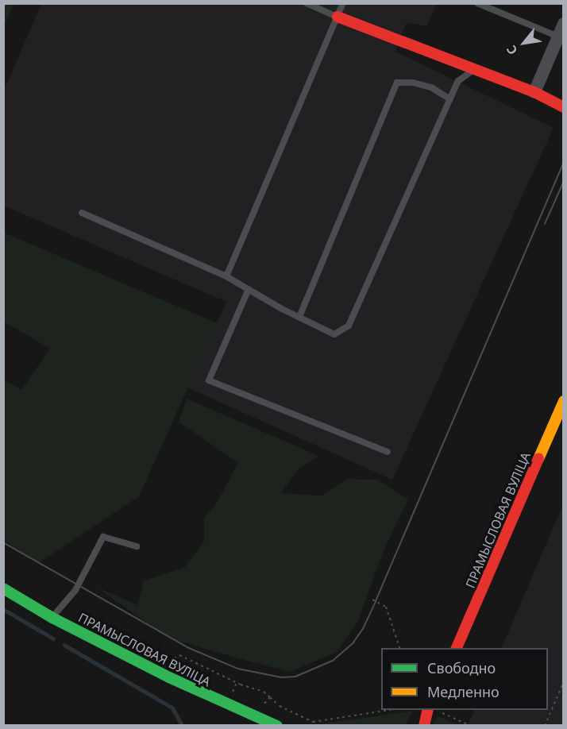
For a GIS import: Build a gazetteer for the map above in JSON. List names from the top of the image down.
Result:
{
  "streets": {
    "main road": ["ПРАМЫСЛОВАЯ ВУЛІЦА"]
  },
  "legend": ["Свободно", "Медленно"],
  "north": "bottom left"
}
